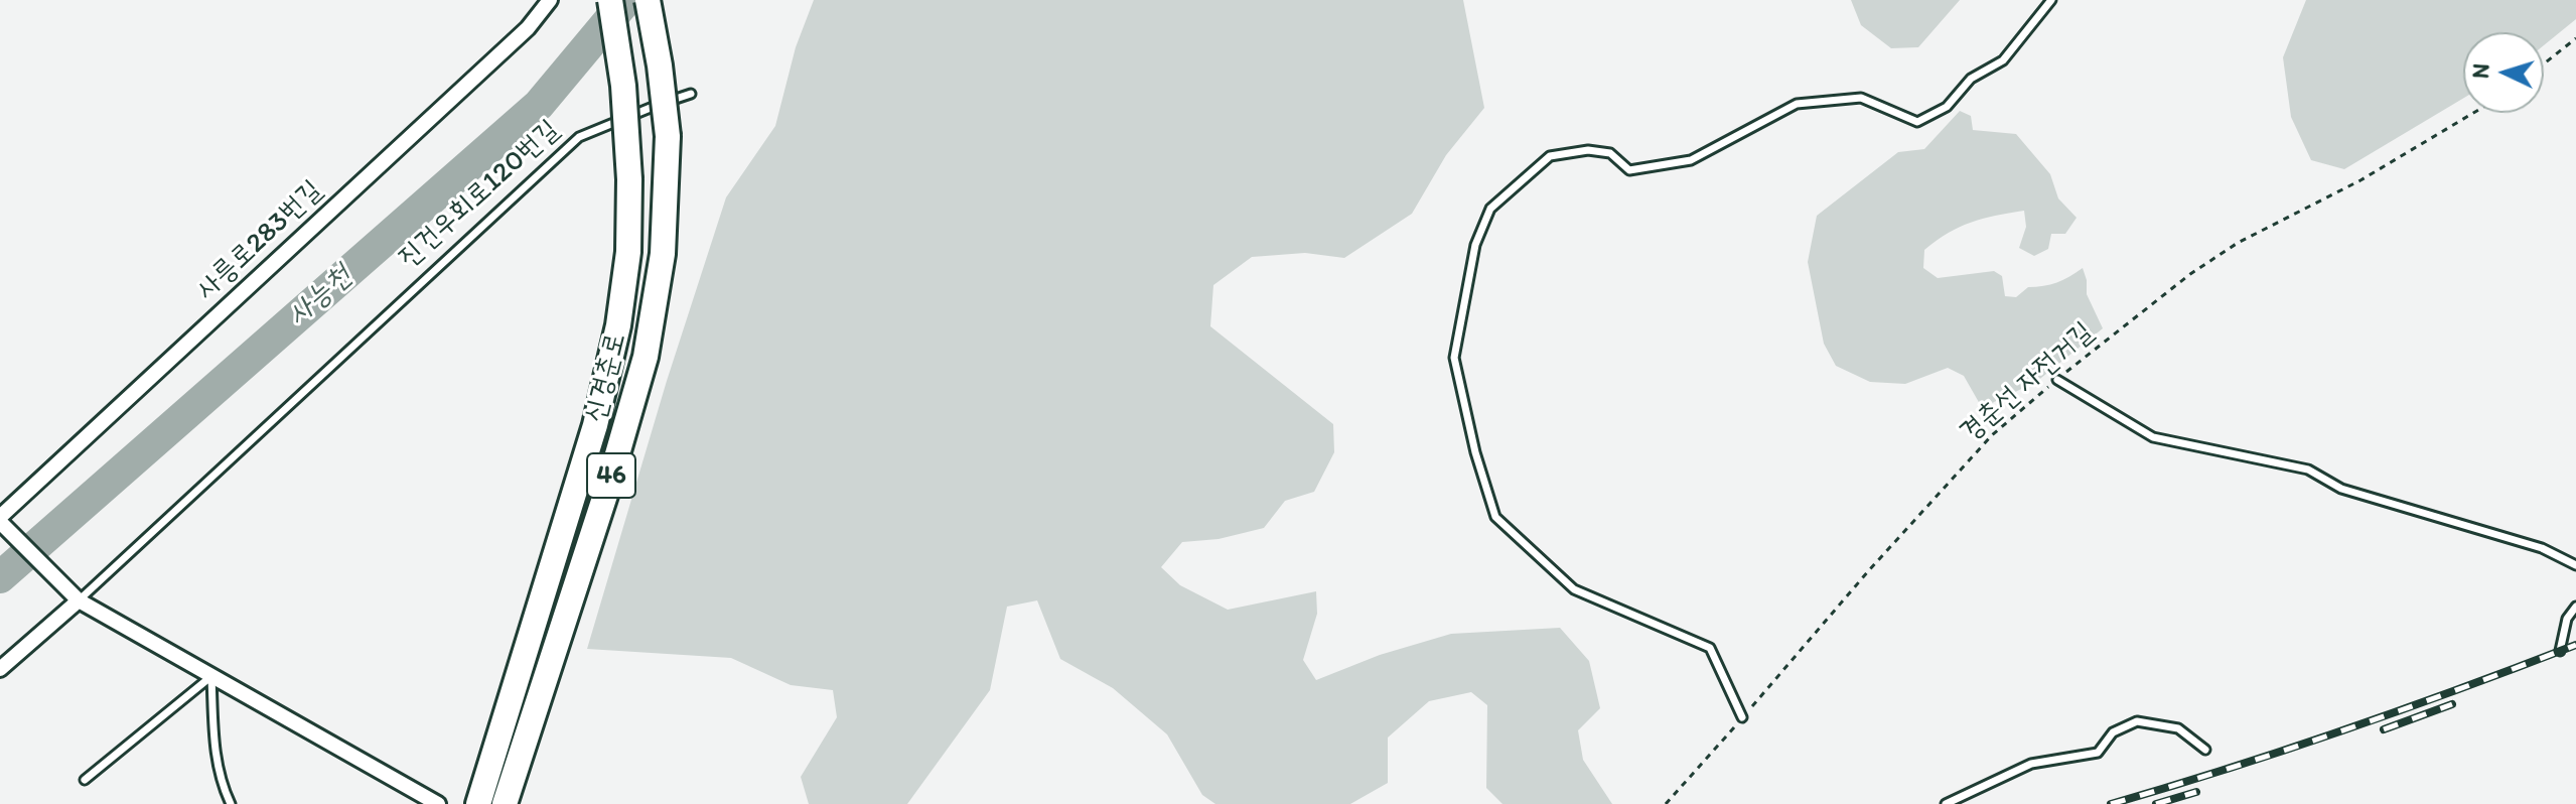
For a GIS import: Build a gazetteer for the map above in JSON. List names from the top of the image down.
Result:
{
  "streets": {
    "highway": ["신경춘로", "46"],
    "street": ["진건우회로120번길", "사릉로283번길"],
    "path": ["경춘선 자전거길"]
  },
  "water": ["사능천"],
  "north": "left"
}
